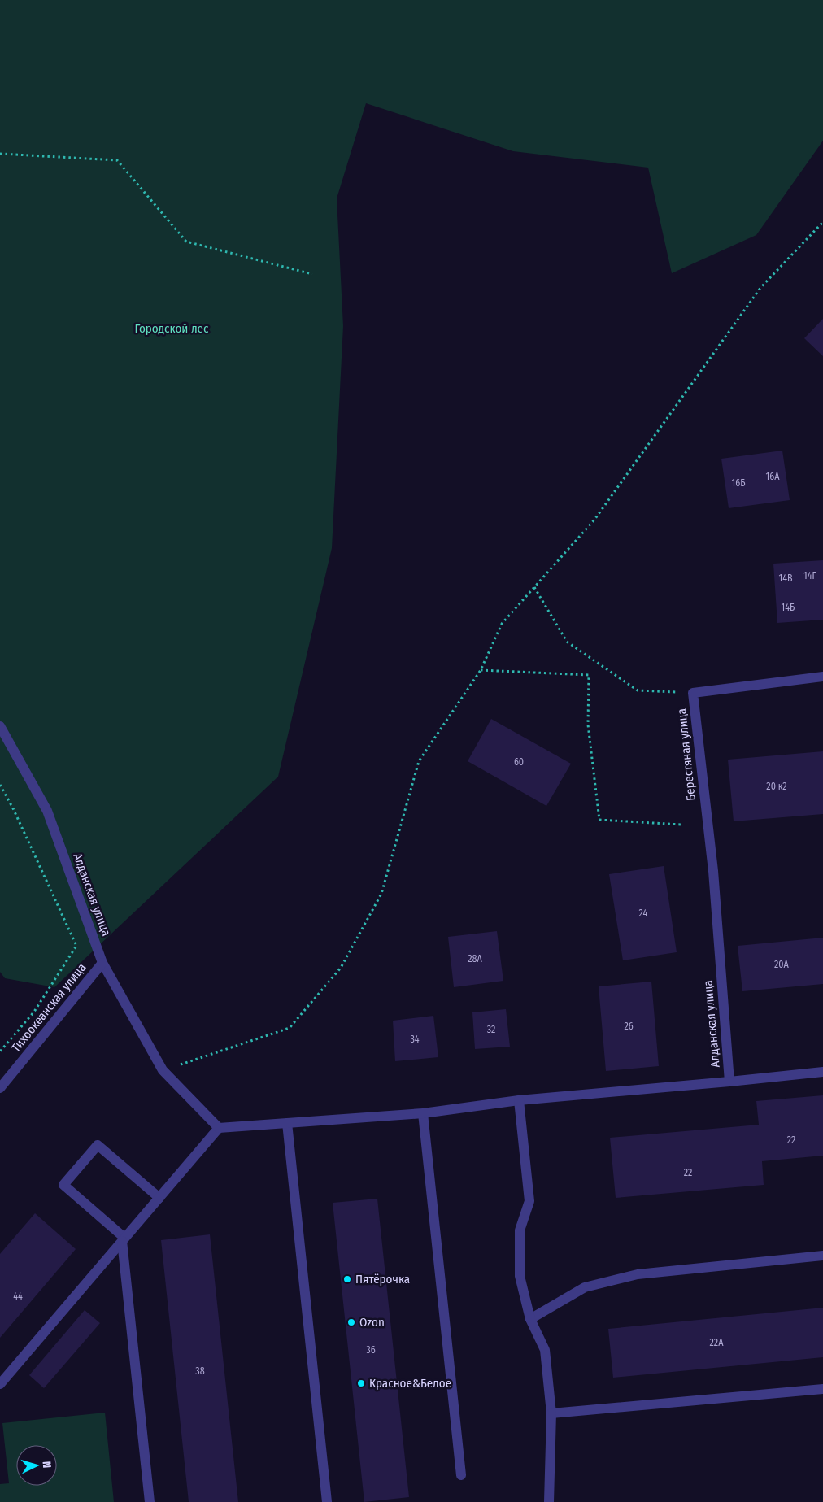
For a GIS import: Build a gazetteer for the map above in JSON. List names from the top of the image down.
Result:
{
  "streets": {
    "street": ["Берестяная улица", "Алданская улица", "Тихоокеанская улица"]
  },
  "crossings": [
    ["Берестяная улица", "Алданская улица"],
    ["Алданская улица", "Тихоокеанская улица"]
  ],
  "parks": ["Городской лес"],
  "places": ["Пятёрочка", "Ozon", "Красное&Белое"],
  "house_numbers": [
    "16А",
    "16Б",
    "14Г",
    "14В",
    "14Б",
    "60",
    "20 к2",
    "24",
    "28А",
    "20А",
    "26",
    "32",
    "34",
    "22",
    "22",
    "44",
    "22А",
    "36",
    "38"
  ],
  "north": "right"
}
